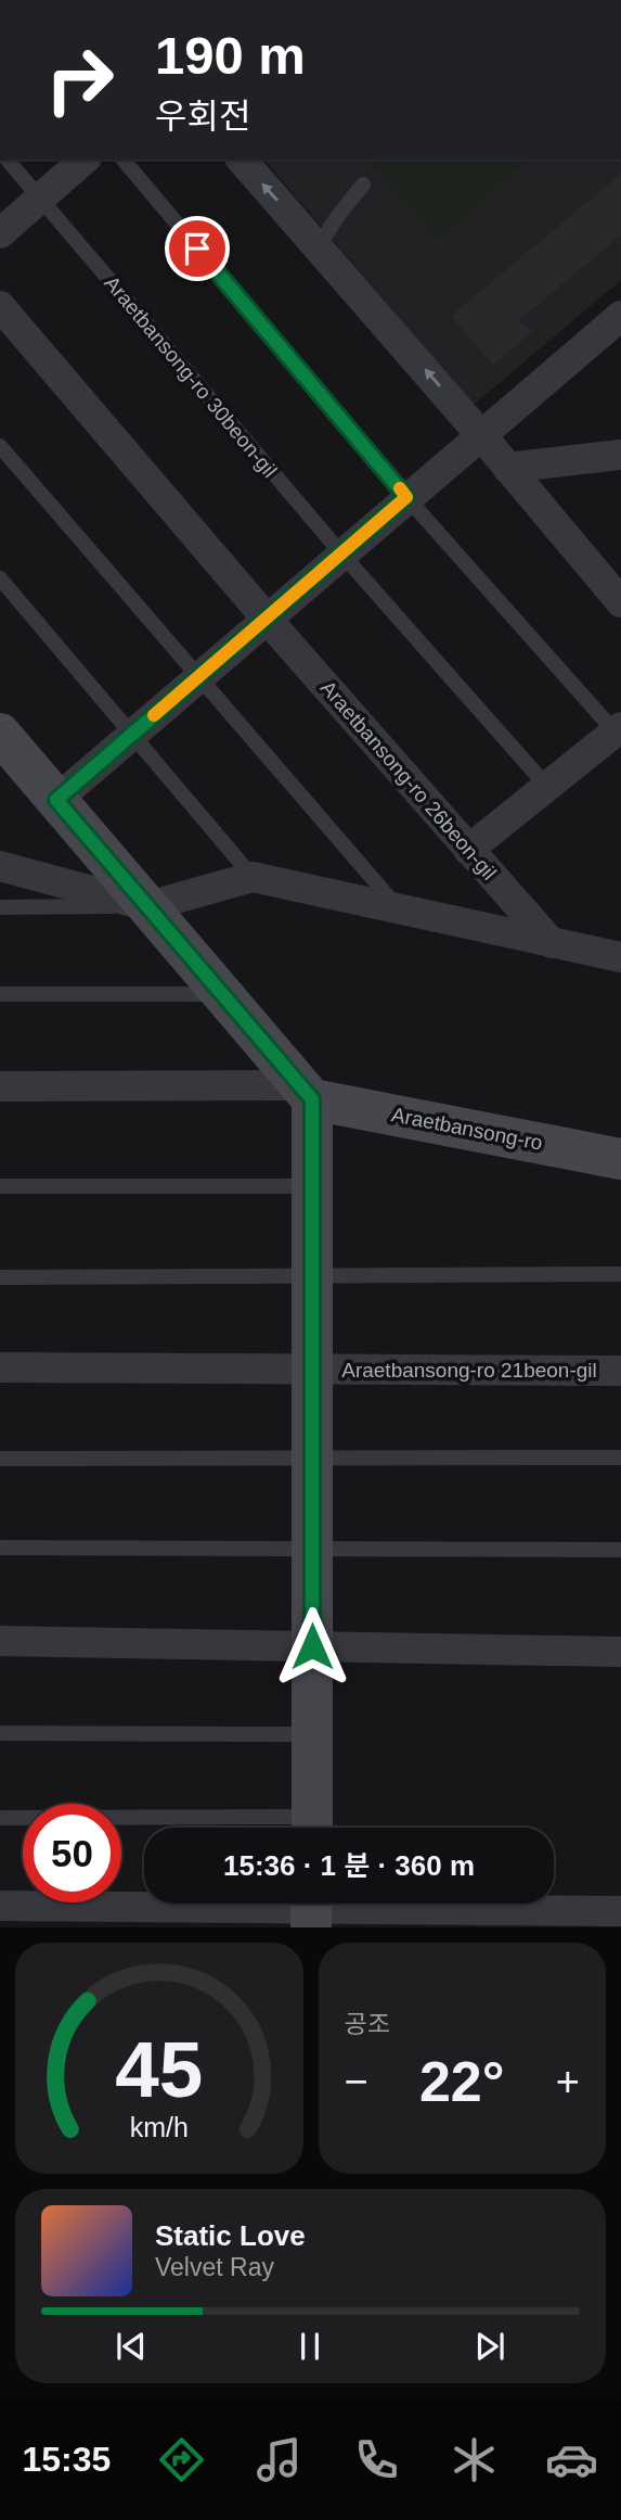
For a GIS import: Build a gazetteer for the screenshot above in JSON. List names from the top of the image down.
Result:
{
  "streets": {
    "main road": ["Araetbansong-ro"],
    "street": ["Araetbansong-ro 26beon-gil", "Araetbansong-ro 21beon-gil"],
    "lane": ["Araetbansong-ro 30beon-gil"]
  },
  "page": {
    "turn": ["190 m", "우회전"],
    "limit": "50",
    "trip": "15:36 · 1 분 · 360 m",
    "tile": "공조",
    "heat": ["−", "22°", "+"],
    "song": ["Static Love", "Velvet Ray"],
    "tabs": "15:35",
    "gauge": ["45", "km/h"]
  }
}
